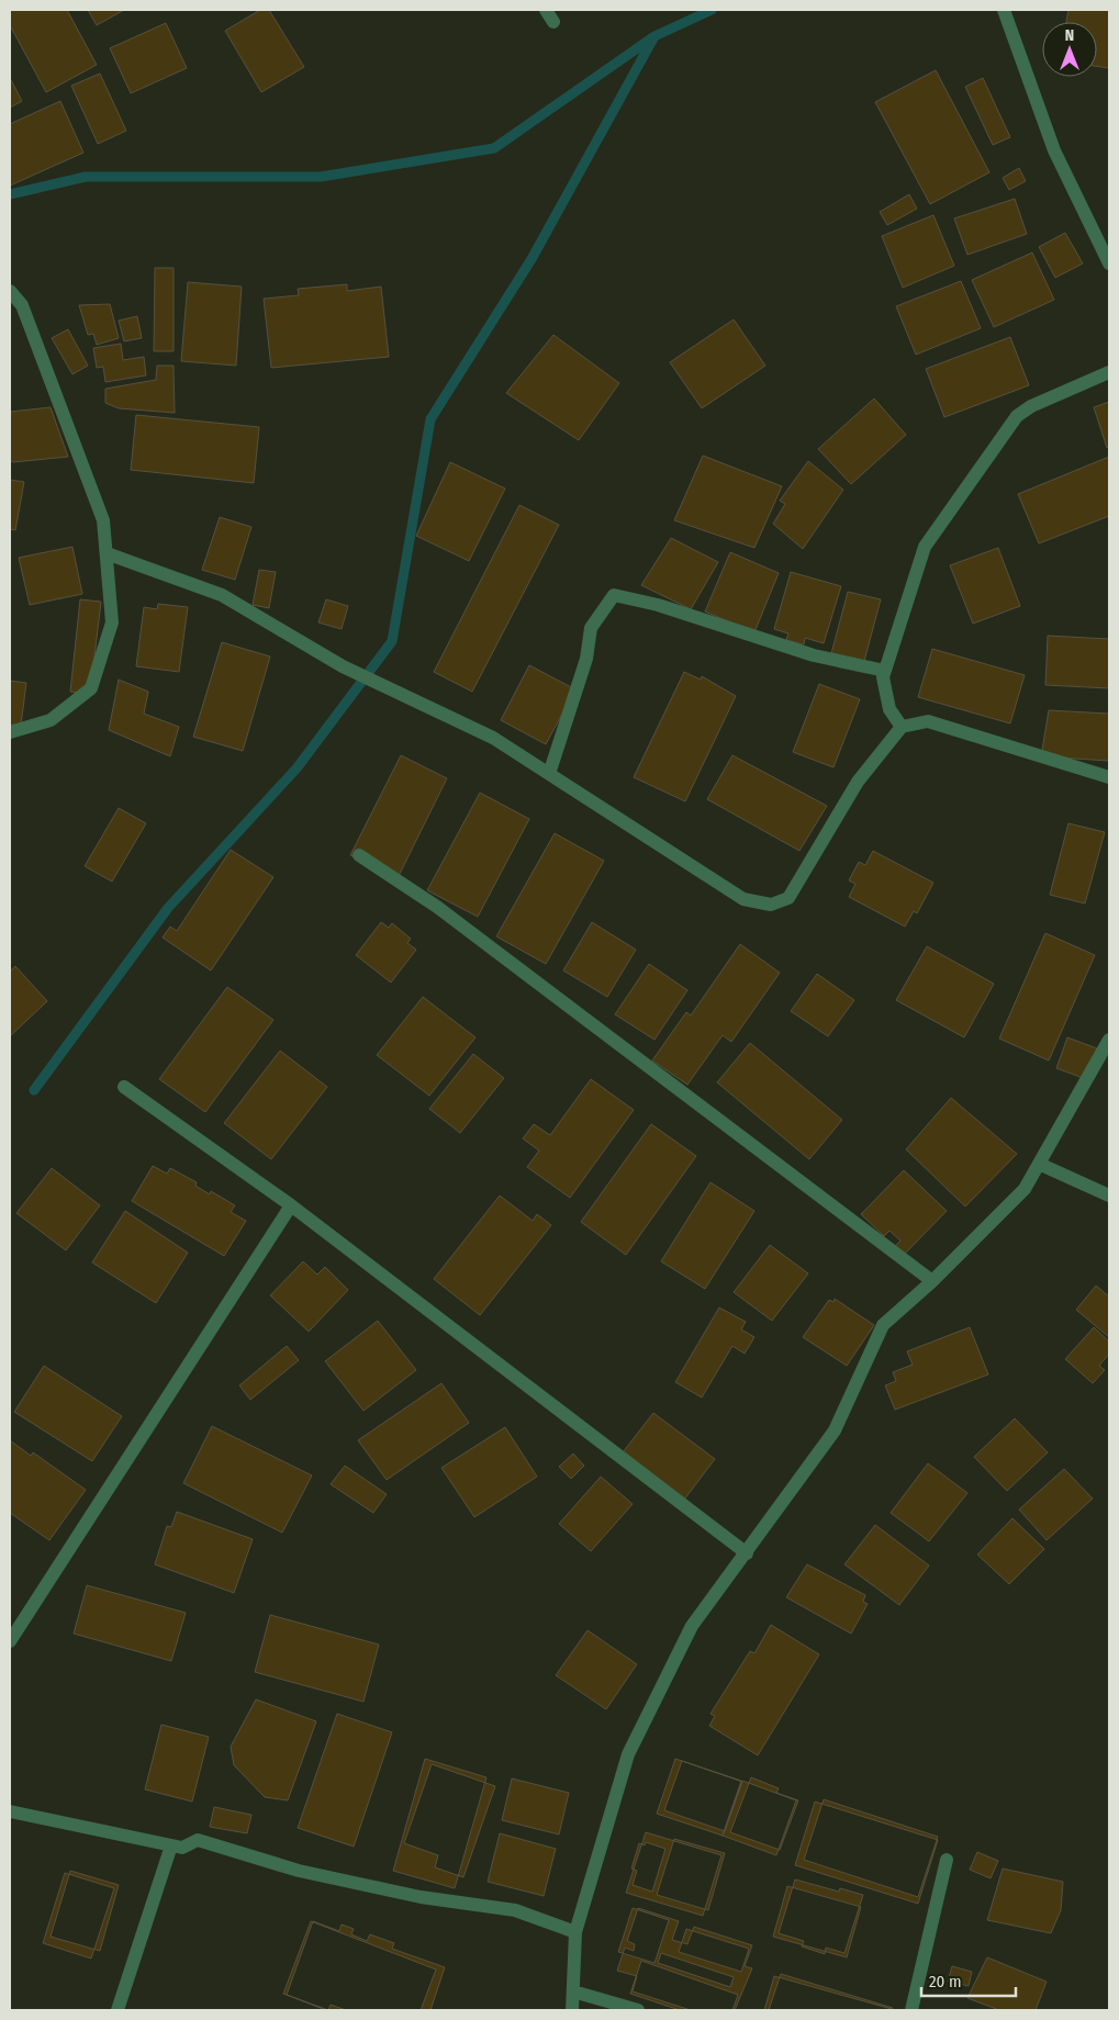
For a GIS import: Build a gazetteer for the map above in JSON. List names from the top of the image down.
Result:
{
  "scale_bar": "20 m",
  "north": "top"
}
